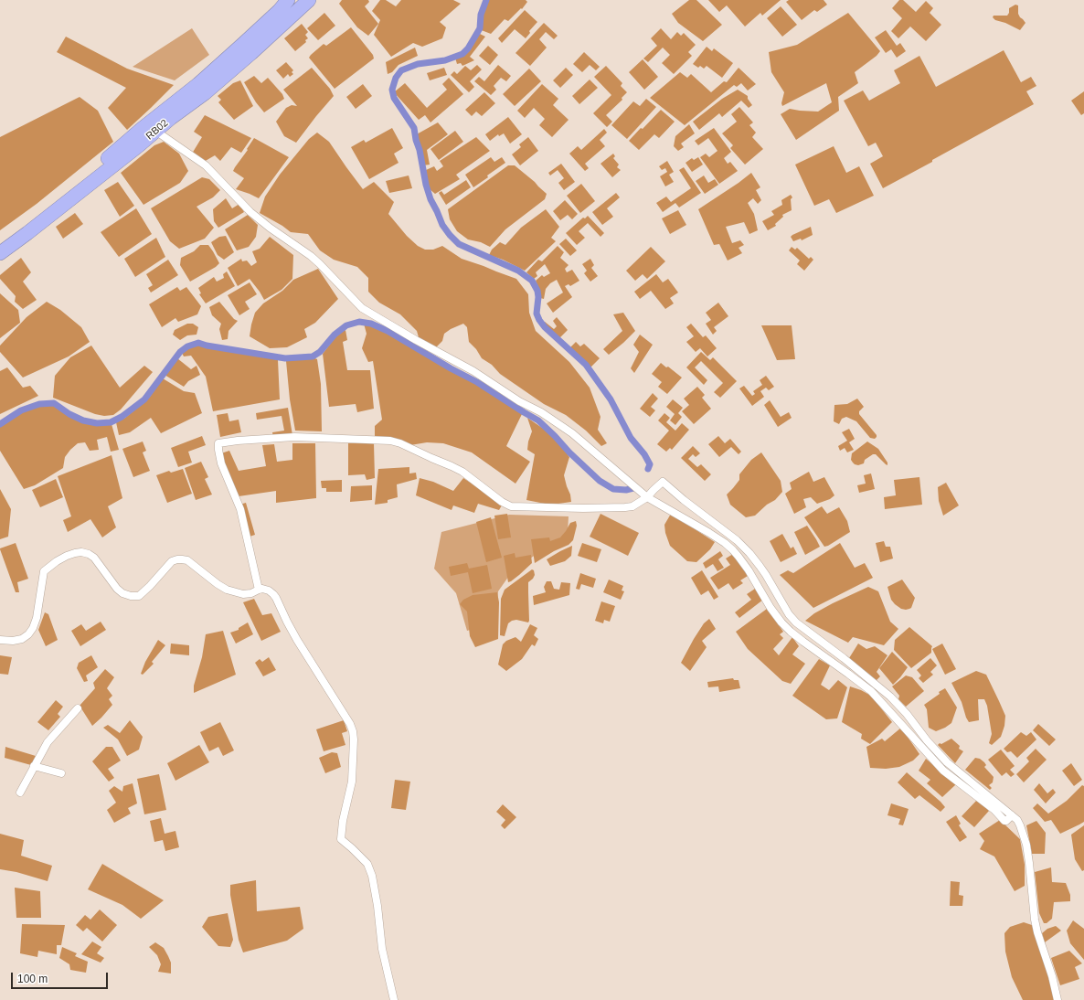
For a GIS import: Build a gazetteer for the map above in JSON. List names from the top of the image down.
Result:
{
  "streets": {
    "highway": ["RB02"]
  },
  "scale_bar": "100 m"
}
